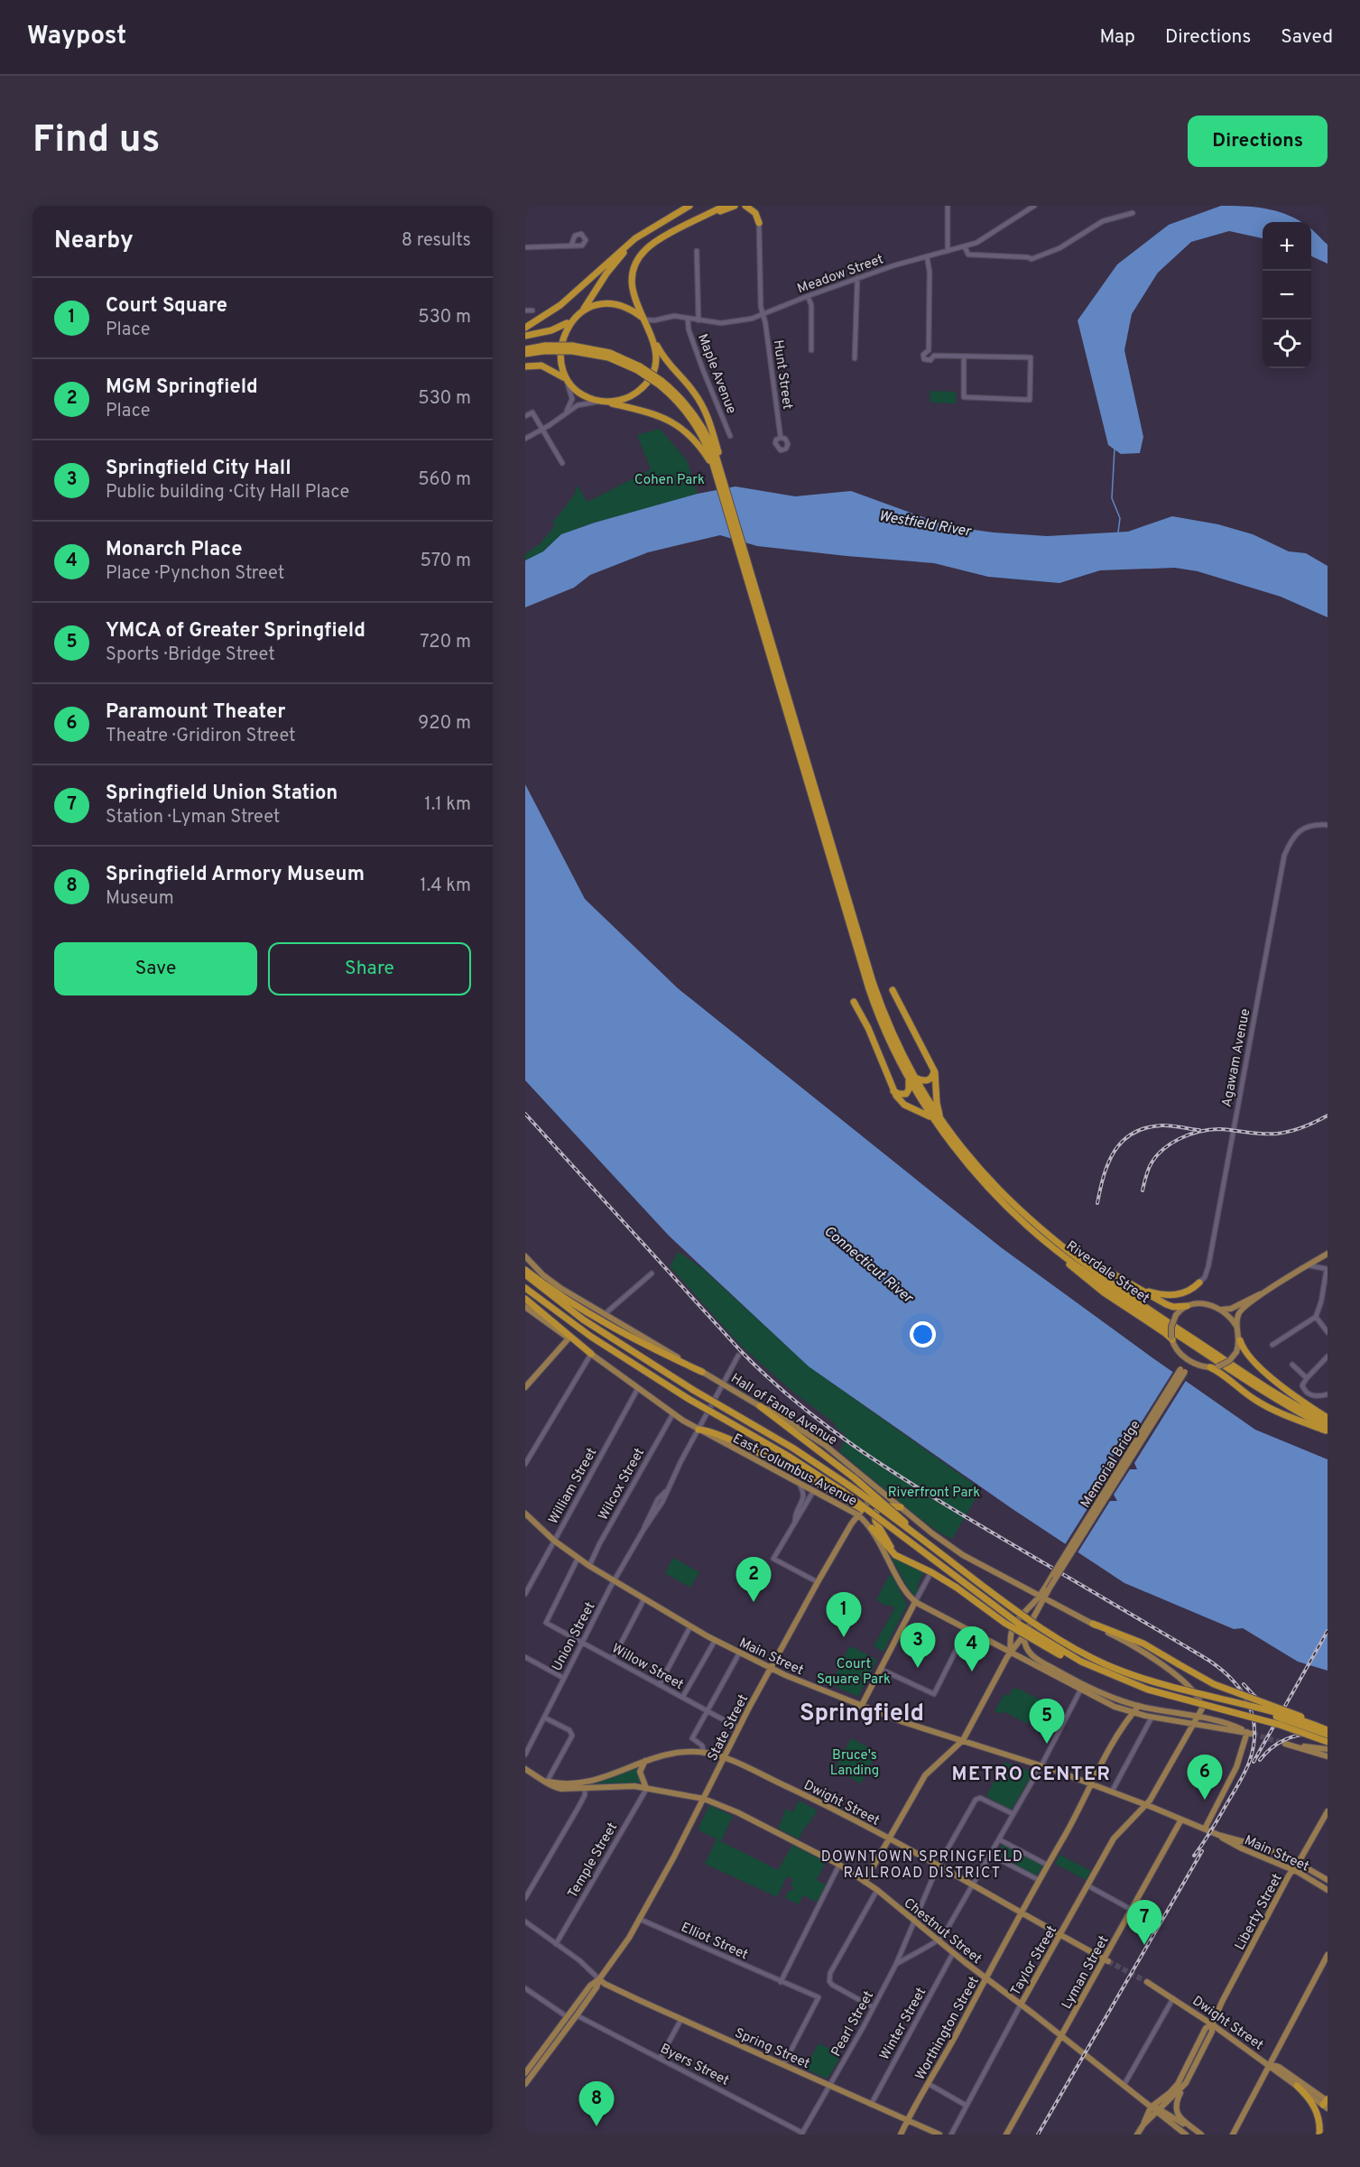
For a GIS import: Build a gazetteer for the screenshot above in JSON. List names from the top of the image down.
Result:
{
  "streets": {
    "highway": ["Riverdale Street"],
    "main road": [
      "Hall of Fame Avenue",
      "Memorial Bridge",
      "East Columbus Avenue",
      "Main Street",
      "State Street",
      "Dwight Street",
      "Liberty Street",
      "Chestnut Street",
      "Taylor Street",
      "Lyman Street",
      "Worthington Street",
      "Spring Street"
    ],
    "street": [
      "Meadow Street",
      "Maple Avenue",
      "Hunt Street",
      "Agawam Avenue",
      "Wilcox Street",
      "William Street",
      "Union Street",
      "Willow Street",
      "Temple Street",
      "Elliot Street",
      "Pearl Street",
      "Winter Street",
      "Byers Street"
    ]
  },
  "crossings": [
    ["Meadow Street", "Maple Avenue"],
    ["Meadow Street", "Hunt Street"],
    ["Hall of Fame Avenue", "Memorial Bridge"],
    ["Hall of Fame Avenue", "East Columbus Avenue"],
    ["Hall of Fame Avenue", "Union Street"],
    ["Hall of Fame Avenue", "State Street"],
    ["Hall of Fame Avenue", "Taylor Street"],
    ["Memorial Bridge", "East Columbus Avenue"],
    ["Memorial Bridge", "Main Street"],
    ["Memorial Bridge", "Dwight Street"],
    ["Memorial Bridge", "Chestnut Street"],
    ["East Columbus Avenue", "Wilcox Street"],
    ["East Columbus Avenue", "William Street"],
    ["East Columbus Avenue", "Union Street"],
    ["East Columbus Avenue", "State Street"],
    ["East Columbus Avenue", "Taylor Street"],
    ["East Columbus Avenue", "Worthington Street"],
    ["Wilcox Street", "Main Street"],
    ["William Street", "Main Street"],
    ["Union Street", "Main Street"],
    ["Union Street", "Willow Street"],
    ["Main Street", "Willow Street"],
    ["Main Street", "State Street"],
    ["Main Street", "Liberty Street"],
    ["Main Street", "Taylor Street"],
    ["Main Street", "Lyman Street"],
    ["Main Street", "Worthington Street"],
    ["Willow Street", "State Street"],
    ["State Street", "Dwight Street"],
    ["State Street", "Chestnut Street"],
    ["State Street", "Elliot Street"],
    ["State Street", "Spring Street"],
    ["State Street", "Byers Street"],
    ["Dwight Street", "Liberty Street"],
    ["Dwight Street", "Chestnut Street"],
    ["Dwight Street", "Taylor Street"],
    ["Dwight Street", "Lyman Street"],
    ["Dwight Street", "Pearl Street"],
    ["Dwight Street", "Worthington Street"],
    ["Temple Street", "Chestnut Street"],
    ["Liberty Street", "Chestnut Street"],
    ["Chestnut Street", "Taylor Street"],
    ["Chestnut Street", "Lyman Street"],
    ["Chestnut Street", "Pearl Street"],
    ["Chestnut Street", "Winter Street"],
    ["Chestnut Street", "Worthington Street"],
    ["Elliot Street", "Spring Street"],
    ["Pearl Street", "Spring Street"],
    ["Pearl Street", "Byers Street"],
    ["Winter Street", "Spring Street"],
    ["Worthington Street", "Spring Street"]
  ],
  "districts": ["Springfield", "METRO CENTER", "DOWNTOWN SPRINGFIELD RAILROAD DISTRICT"],
  "water": ["Westfield River", "Connecticut River"],
  "parks": [
    "Cohen Park",
    "Riverfront Park",
    "Court Square Park",
    "Bruce's Landing"
  ],
  "page": {
    "header": "Waypost",
    "nav": ["Map", "Directions", "Saved"],
    "buttons": [
      "Directions",
      ["Save", "Share"]
    ],
    "title": "Find us",
    "heading": ["Nearby", "8 results"],
    "map_buttons": ["+", "−"],
    "list": [
      {
        "mark": "1",
        "name": "Court Square",
        "note": "Place",
        "value": "530 m"
      },
      {
        "mark": "2",
        "name": "MGM Springfield",
        "note": "Place",
        "value": "530 m"
      },
      {
        "mark": "3",
        "name": "Springfield City Hall",
        "note": "Public building · City Hall Place",
        "value": "560 m"
      },
      {
        "mark": "4",
        "name": "Monarch Place",
        "note": "Place · Pynchon Street",
        "value": "570 m"
      },
      {
        "mark": "5",
        "name": "YMCA of Greater Springfield",
        "note": "Sports · Bridge Street",
        "value": "720 m"
      },
      {
        "mark": "6",
        "name": "Paramount Theater",
        "note": "Theatre · Gridiron Street",
        "value": "920 m"
      },
      {
        "mark": "7",
        "name": "Springfield Union Station",
        "note": "Station · Lyman Street",
        "value": "1.1 km"
      },
      {
        "mark": "8",
        "name": "Springfield Armory Museum",
        "note": "Museum",
        "value": "1.4 km"
      }
    ],
    "pins": [
      "2",
      "1",
      "3",
      "4",
      "5",
      "6",
      "7",
      "8"
    ]
  }
}
